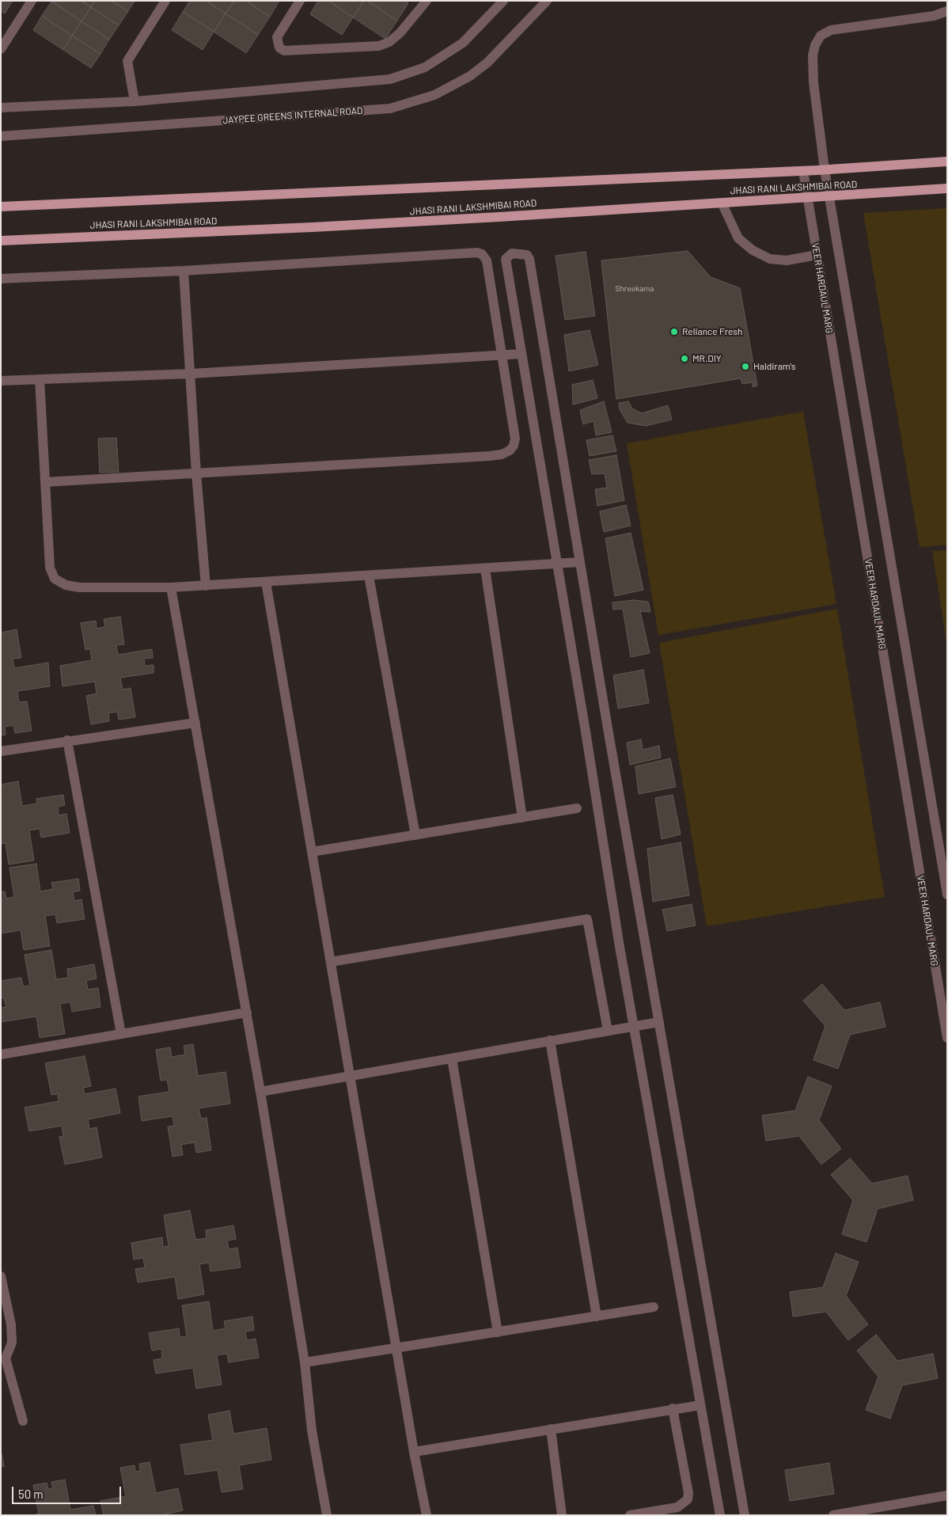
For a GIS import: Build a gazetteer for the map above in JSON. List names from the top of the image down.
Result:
{
  "streets": {
    "main road": ["JHASI RANI LAKSHMIBAI ROAD"],
    "street": ["JAYPEE GREENS INTERNAL ROAD", "VEER HARDAUL MARG"]
  },
  "crossings": [
    ["JHASI RANI LAKSHMIBAI ROAD", "VEER HARDAUL MARG"]
  ],
  "places": ["Reliance Fresh", "MR.DIY", "Haldiram's"],
  "house_numbers": ["Shreekama"],
  "scale_bar": "50 m"
}
